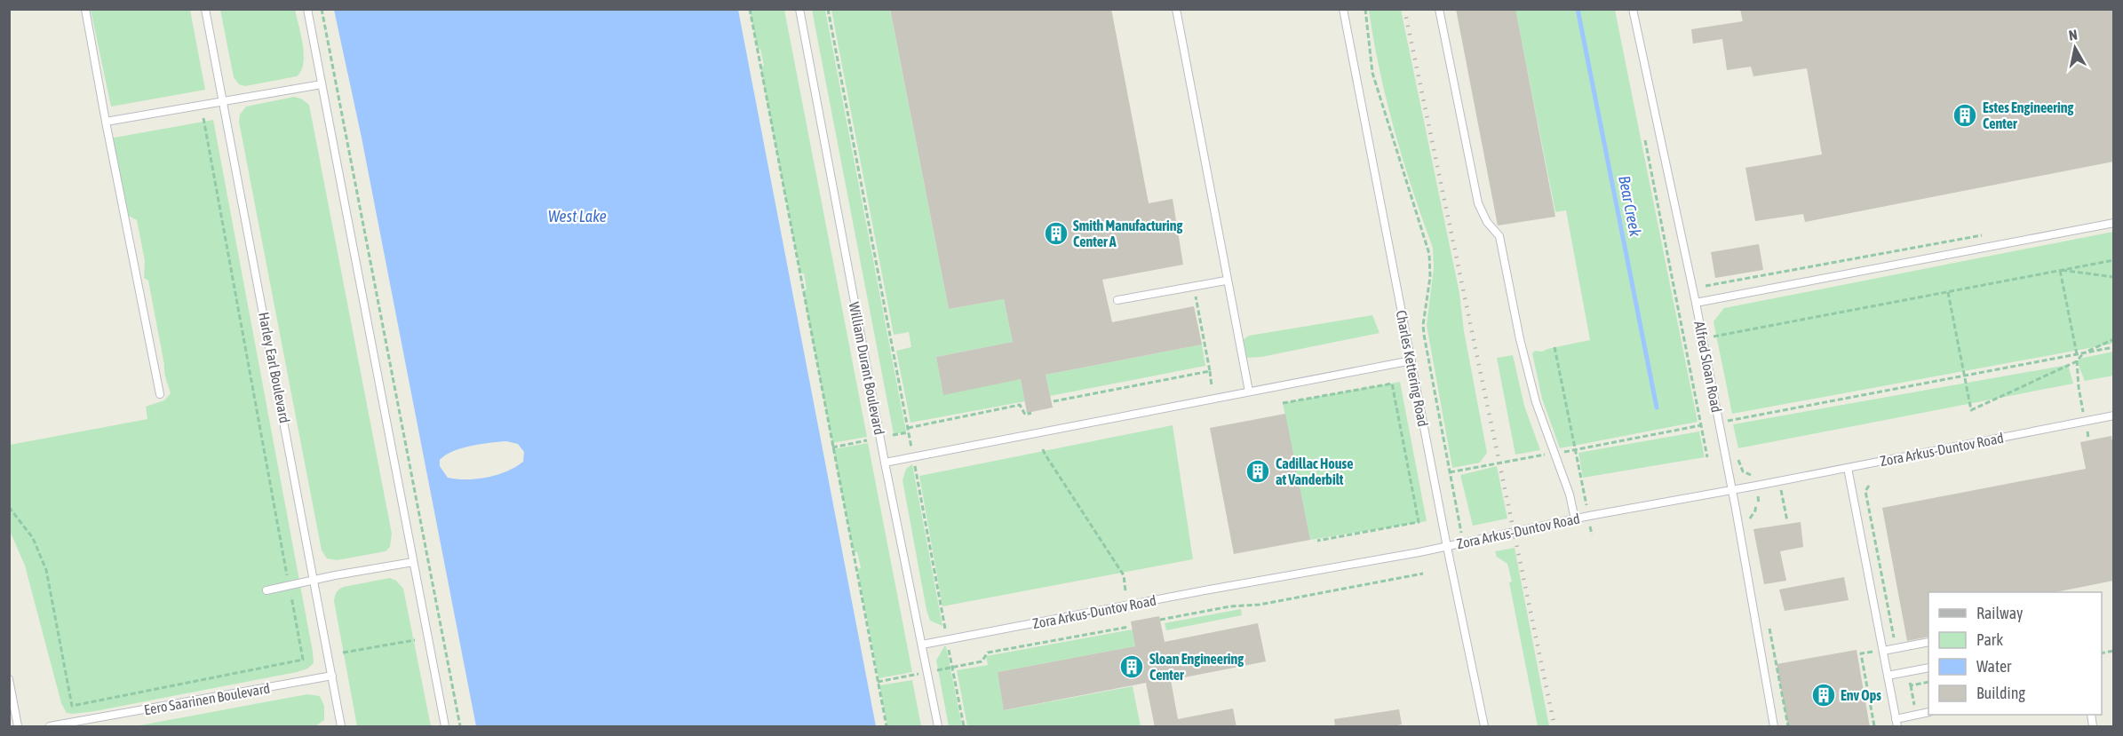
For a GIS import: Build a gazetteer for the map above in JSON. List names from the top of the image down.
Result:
{
  "streets": {
    "lane": [
      "Alfred Sloan Road",
      "Harley Earl Boulevard",
      "William Durant Boulevard",
      "Charles Kettering Road",
      "Zora Arkus-Duntov Road",
      "Eero Saarinen Boulevard"
    ]
  },
  "crossings": [
    ["Alfred Sloan Road", "Zora Arkus-Duntov Road"],
    ["Harley Earl Boulevard", "Eero Saarinen Boulevard"],
    ["William Durant Boulevard", "Zora Arkus-Duntov Road"],
    ["Charles Kettering Road", "Zora Arkus-Duntov Road"]
  ],
  "water": ["Bear Creek", "West Lake"],
  "places": {
    "building": [
      "Estes Engineering Center",
      "Smith Manufacturing Center A",
      "Cadillac House at Vanderbilt",
      "Sloan Engineering Center",
      "Env Ops"
    ]
  },
  "legend": [
    "Railway",
    "Park",
    "Water",
    "Building"
  ],
  "north": "top"
}
